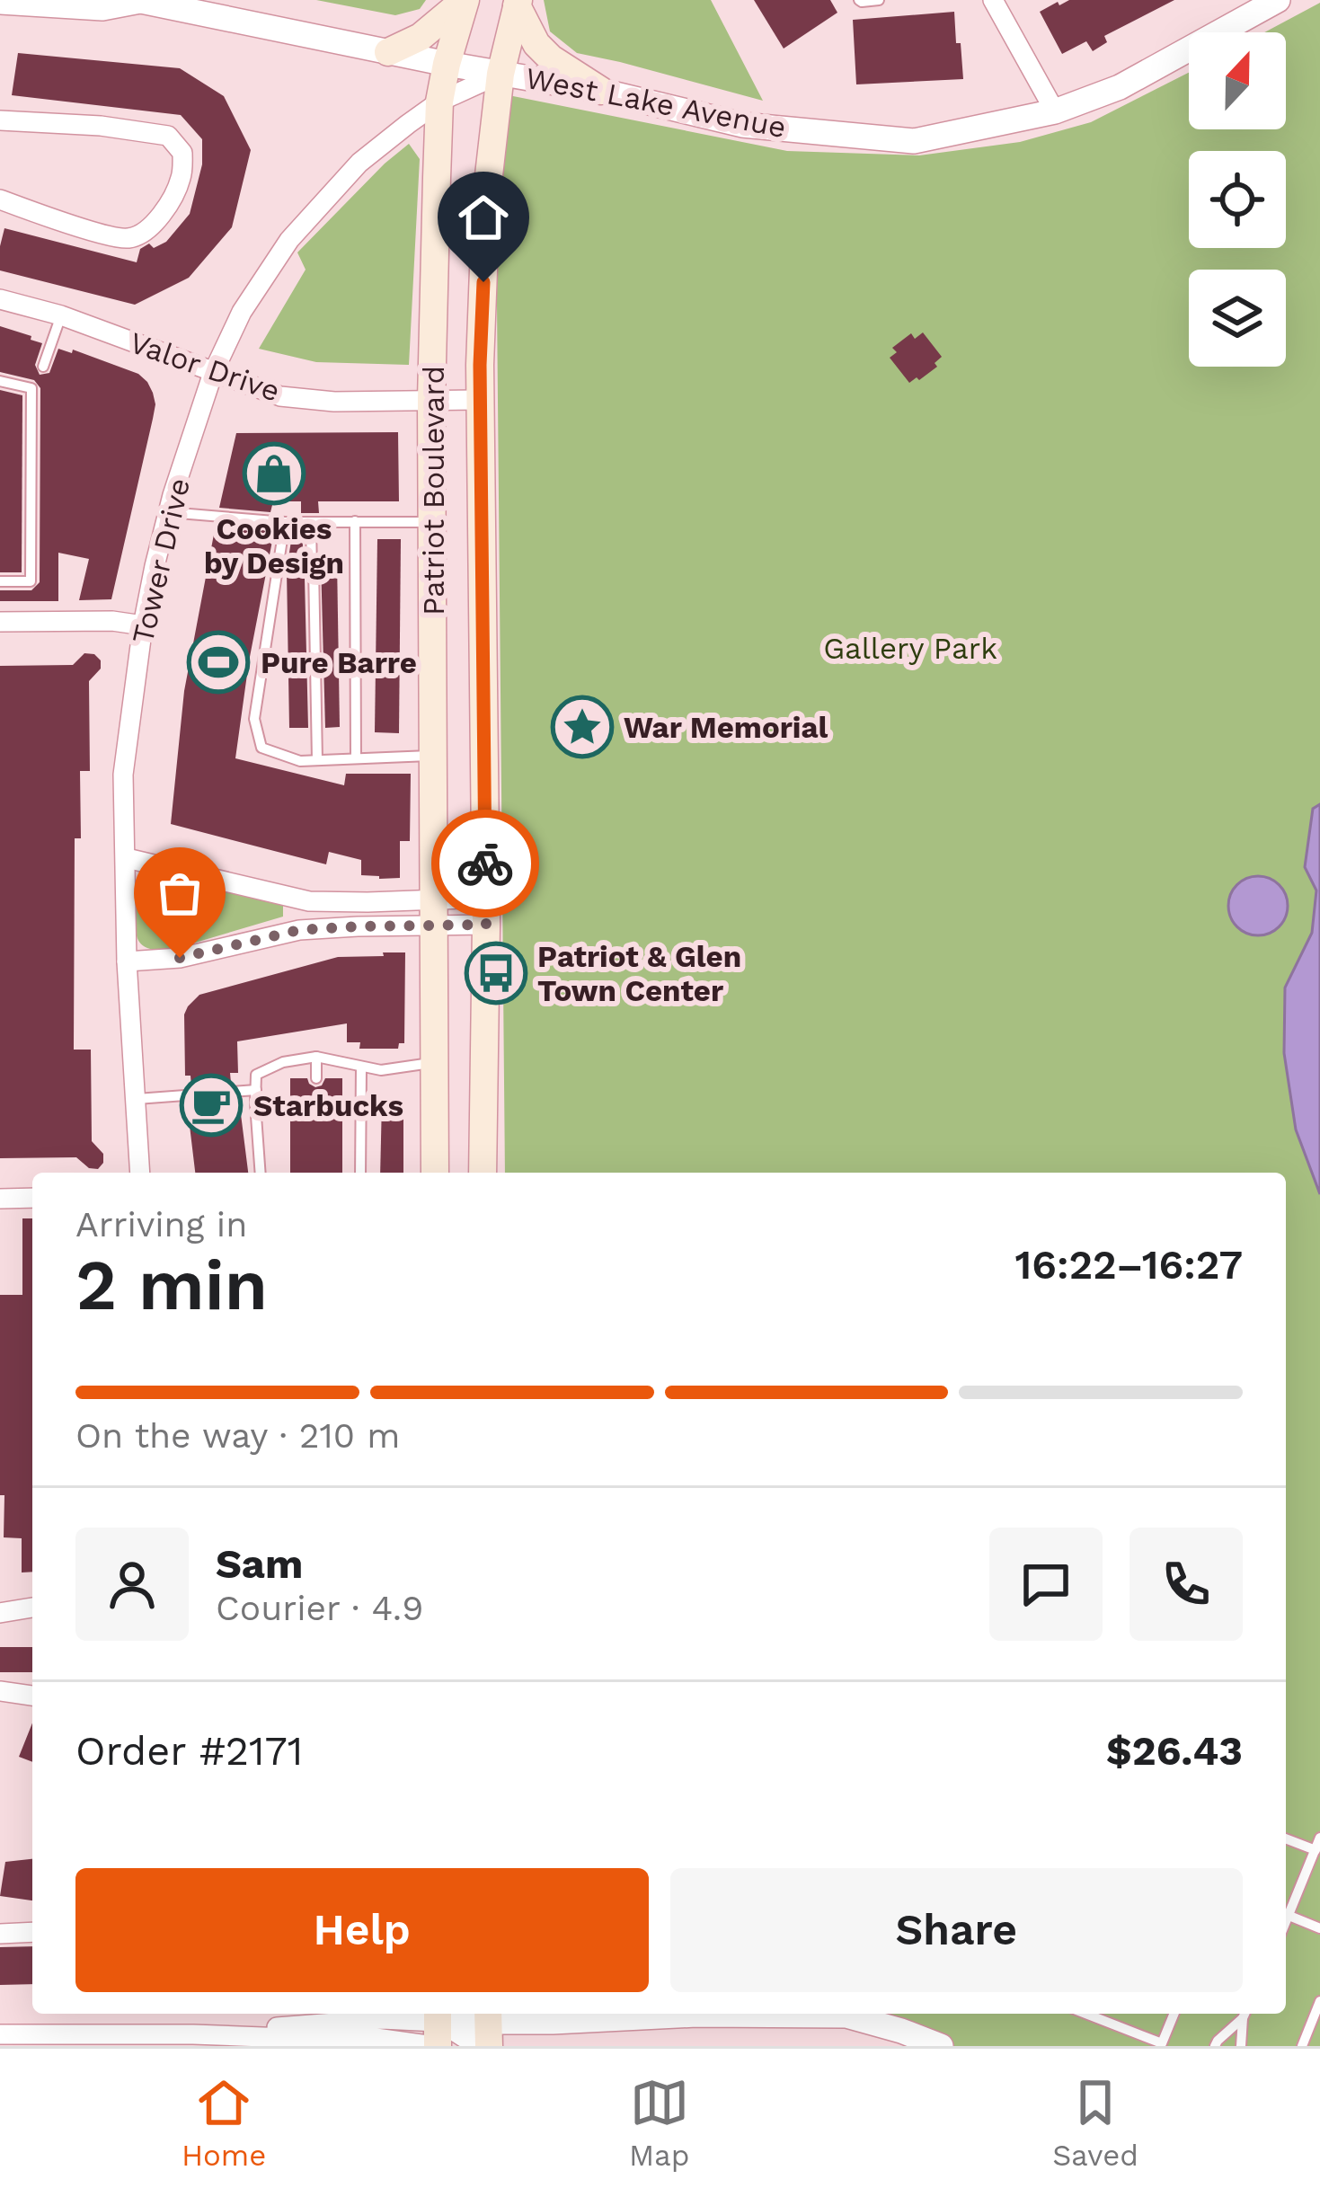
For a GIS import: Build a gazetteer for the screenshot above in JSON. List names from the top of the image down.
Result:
{
  "streets": {
    "main road": ["Patriot Boulevard"],
    "street": ["West Lake Avenue", "Valor Drive", "Tower Drive"]
  },
  "crossings": [
    ["West Lake Avenue", "Patriot Boulevard"],
    ["West Lake Avenue", "Tower Drive"],
    ["Valor Drive", "Patriot Boulevard"],
    ["Valor Drive", "Tower Drive"],
    ["Patriot Boulevard", "Tower Drive"]
  ],
  "parks": ["Gallery Park"],
  "places": {
    "shop": ["Cookies by Design"],
    "sports": ["Pure Barre"],
    "place": ["War Memorial"],
    "bus stop": ["Patriot & Glen Town Center"],
    "cafe": ["Starbucks"]
  },
  "north": "top",
  "page": {
    "heading": ["2 min", "Arriving in", "16:22–16:27"],
    "panel": [
      "Sam",
      "Courier · 4.9",
      "Order #2171",
      "$26.43"
    ],
    "bar": "On the way · 210 m",
    "buttons": ["Help", "Share"],
    "tabs": ["Home", "Map", "Saved"]
  }
}
